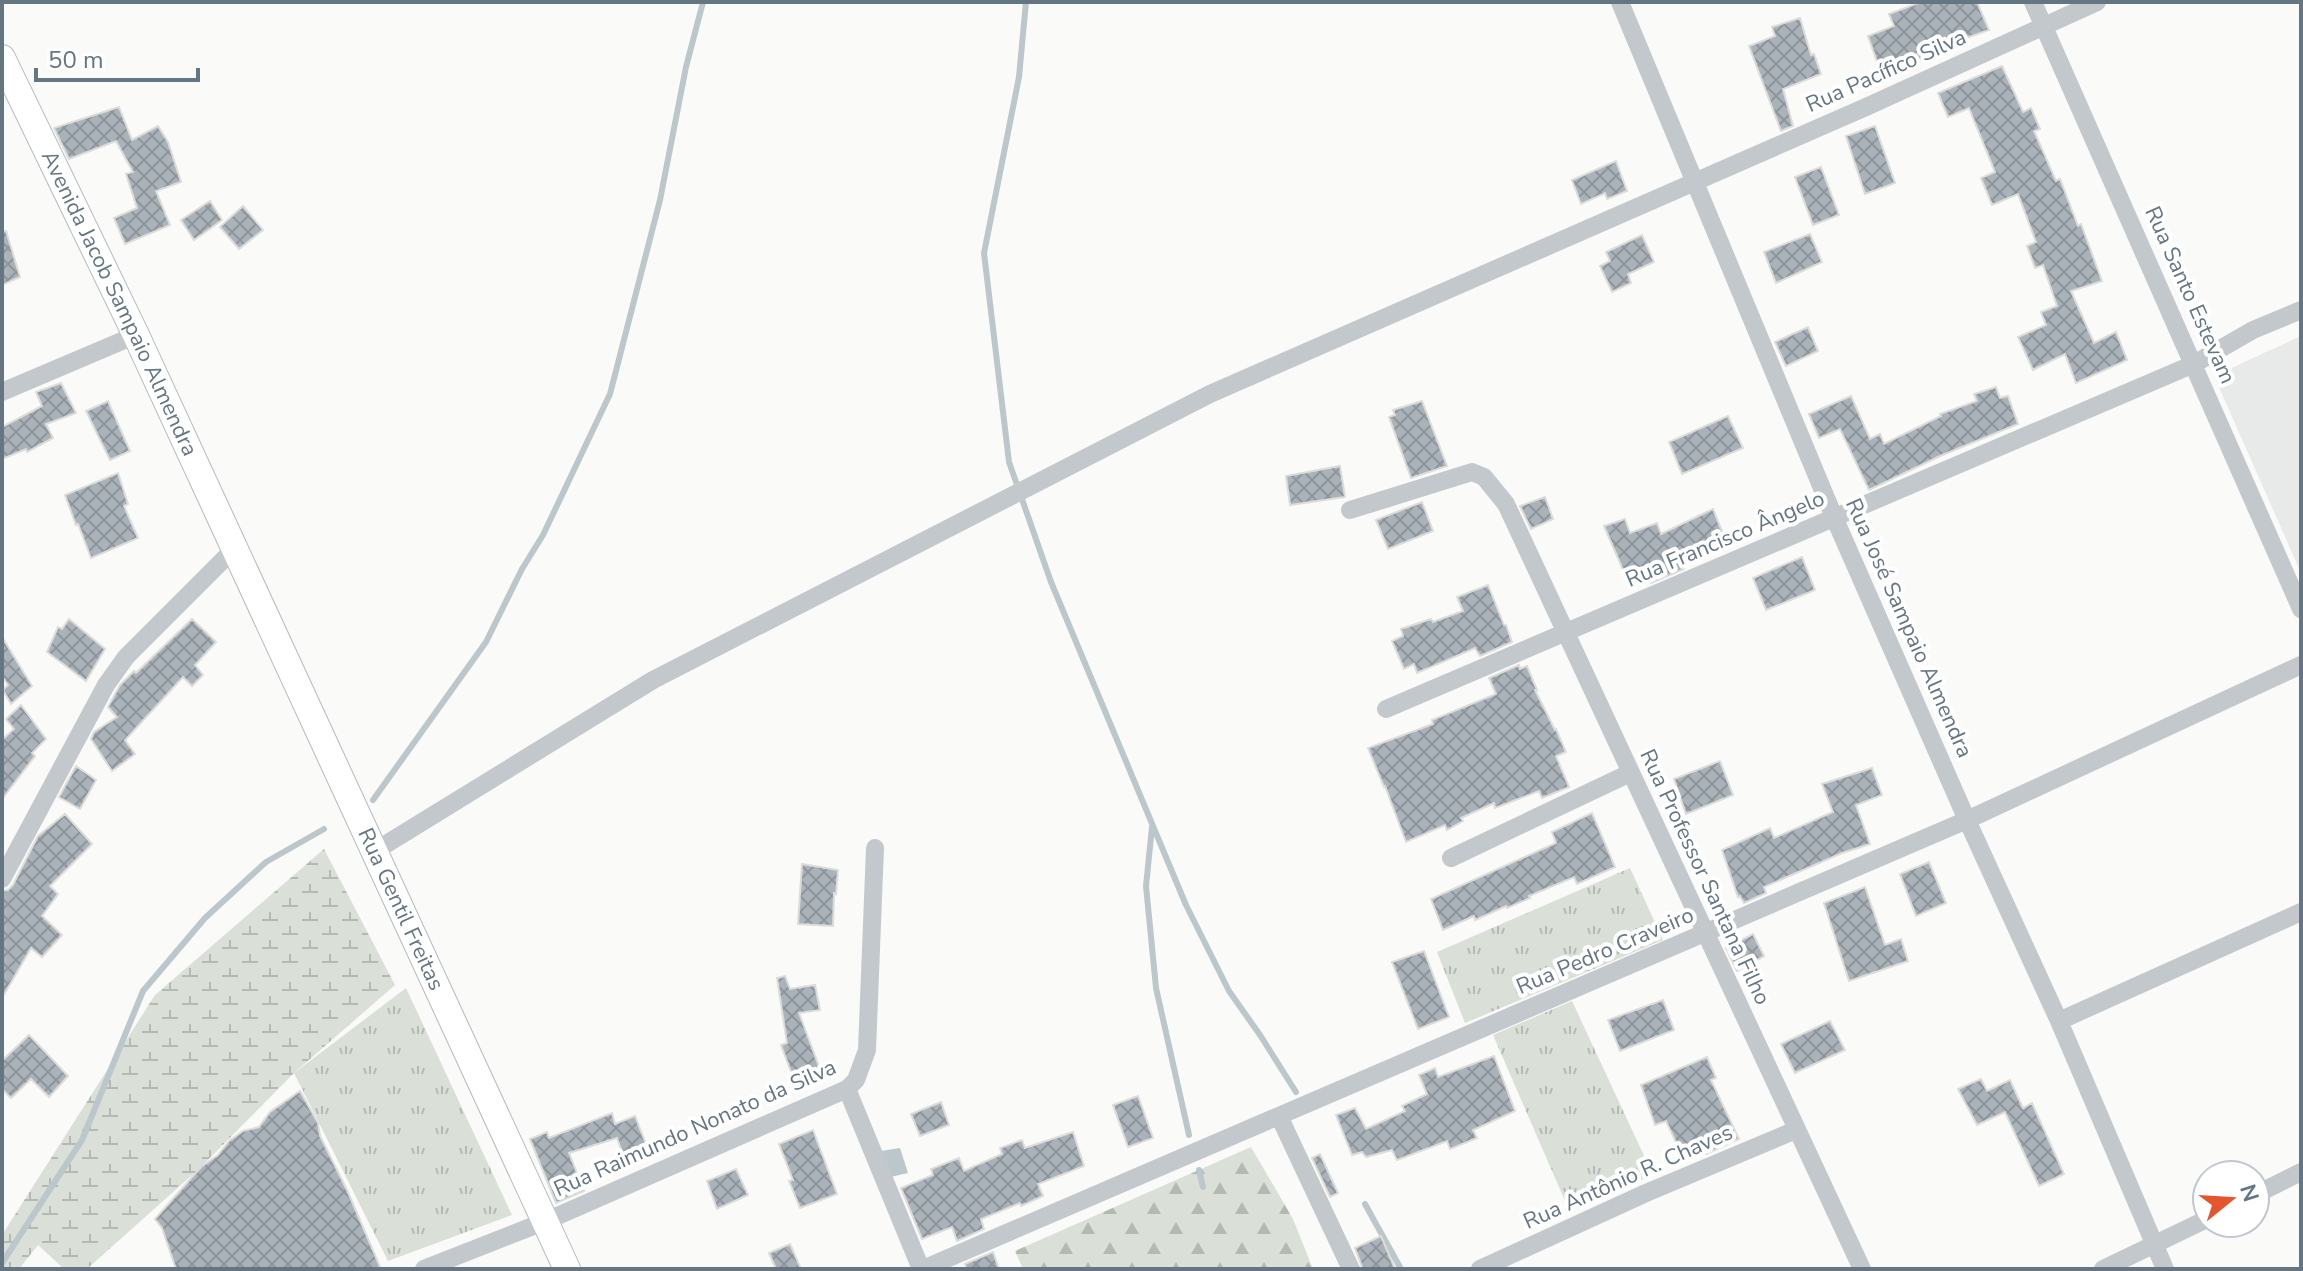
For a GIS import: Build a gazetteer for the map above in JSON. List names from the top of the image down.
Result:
{
  "streets": {
    "main road": ["Avenida Jacob Sampaio Almendra", "Rua Gentil Freitas"],
    "street": [
      "Rua Pacífico Silva",
      "Rua Santo Estevam",
      "Rua Francisco Ângelo",
      "Rua José Sampaio Almendra",
      "Rua Professor Santana Filho",
      "Rua Pedro Craveiro",
      "Rua Raimundo Nonato da Silva",
      "Rua Antônio R. Chaves"
    ]
  },
  "crossings": [
    ["Rua Pacífico Silva", "Rua Santo Estevam"],
    ["Rua Pacífico Silva", "Rua José Sampaio Almendra"],
    ["Rua Pacífico Silva", "Rua Gentil Freitas"],
    ["Rua Santo Estevam", "Rua Francisco Ângelo"],
    ["Avenida Jacob Sampaio Almendra", "Rua Gentil Freitas"],
    ["Rua Francisco Ângelo", "Rua José Sampaio Almendra"],
    ["Rua Francisco Ângelo", "Rua Professor Santana Filho"],
    ["Rua José Sampaio Almendra", "Rua Pedro Craveiro"],
    ["Rua Professor Santana Filho", "Rua Pedro Craveiro"],
    ["Rua Professor Santana Filho", "Rua Antônio R. Chaves"],
    ["Rua Gentil Freitas", "Rua Raimundo Nonato da Silva"]
  ],
  "scale_bar": "50 m",
  "north": "right"
}
